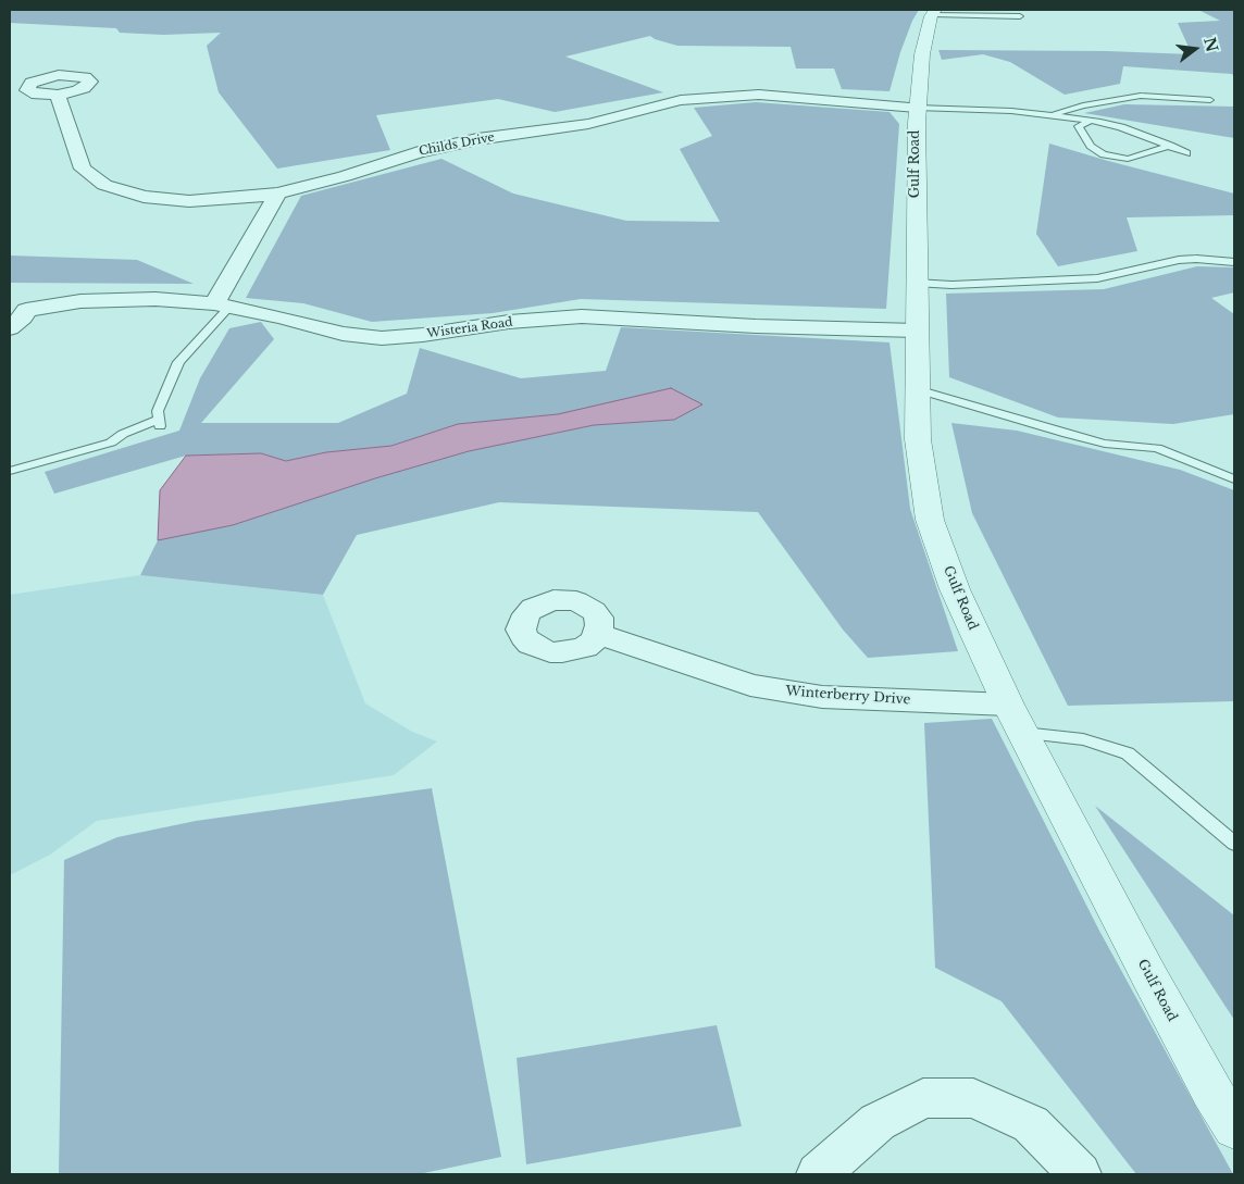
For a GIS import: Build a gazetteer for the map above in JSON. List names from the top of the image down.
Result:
{
  "streets": {
    "street": [
      "Childs Drive",
      "Gulf Road",
      "Wisteria Road",
      "Winterberry Drive"
    ]
  },
  "crossings": [
    ["Childs Drive", "Gulf Road"],
    ["Gulf Road", "Wisteria Road"],
    ["Gulf Road", "Winterberry Drive"]
  ],
  "north": "right"
}
